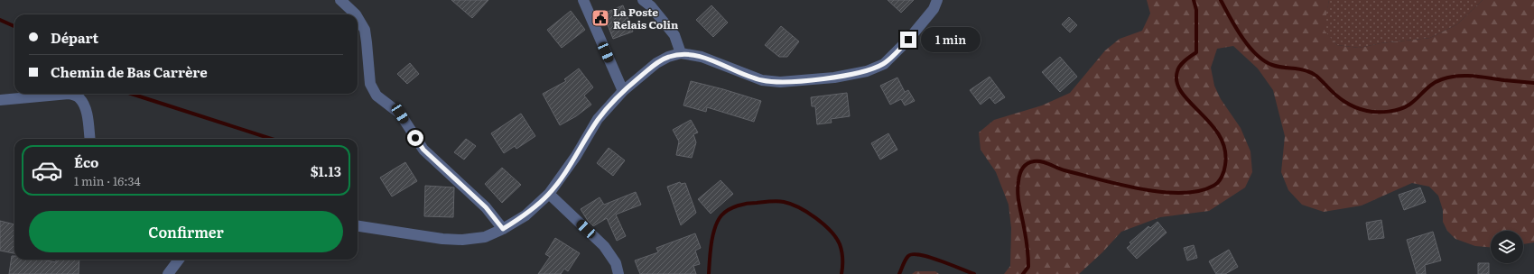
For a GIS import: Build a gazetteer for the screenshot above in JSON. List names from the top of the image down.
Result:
{
  "places": {
    "public building": ["La Poste Relais Colin"]
  },
  "page": {
    "banner": ["Départ", "Chemin de Bas Carrère"],
    "bubble": "1 min",
    "list": [
      {
        "name": "Éco",
        "note": "1 min · 16:34",
        "value": "$1.13"
      }
    ],
    "buttons": "Confirmer"
  }
}
